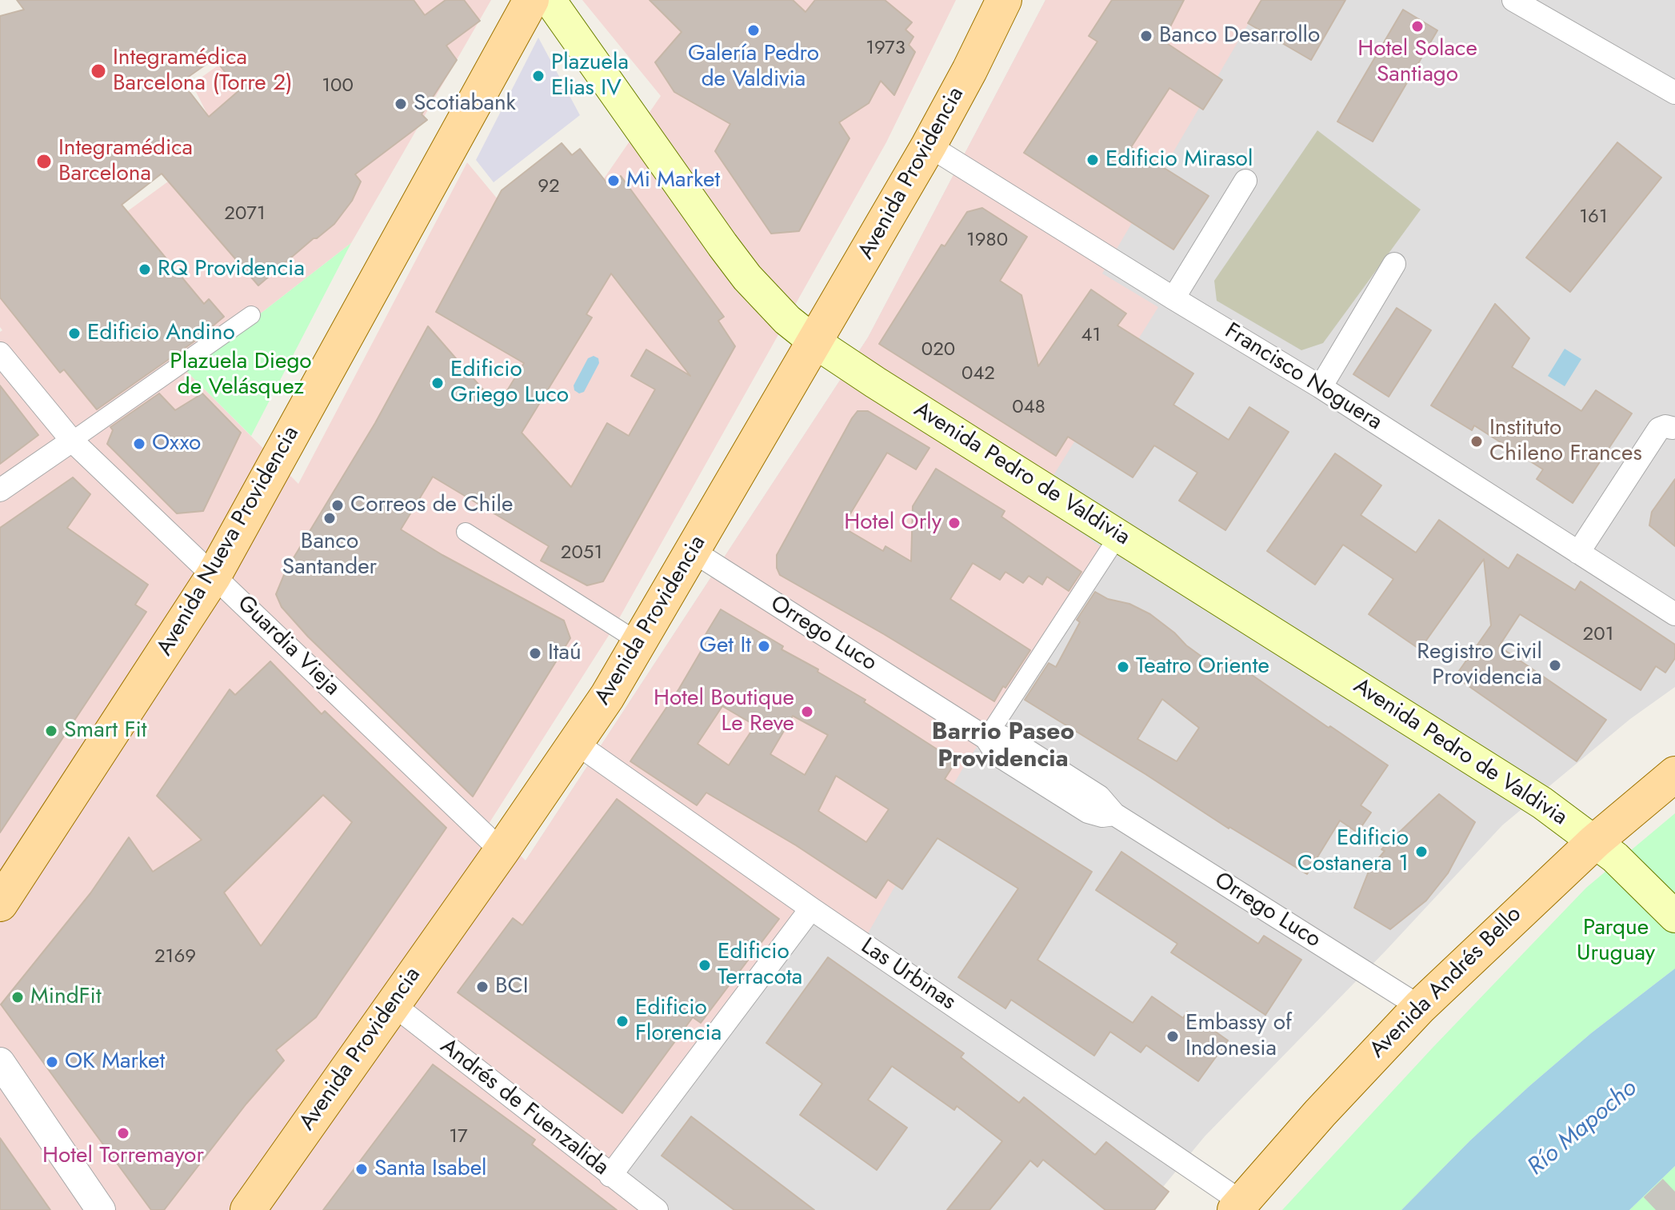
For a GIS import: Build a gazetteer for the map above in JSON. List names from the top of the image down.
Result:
{
  "streets": {
    "main road": [
      "Avenida Providencia",
      "Avenida Pedro de Valdivia",
      "Avenida Nueva Providencia",
      "Avenida Andrés Bello"
    ],
    "street": [
      "Francisco Noguera",
      "Orrego Luco",
      "Guardia Vieja",
      "Las Urbinas",
      "Andrés de Fuenzalida"
    ]
  },
  "crossings": [
    ["Avenida Providencia", "Francisco Noguera"],
    ["Avenida Providencia", "Avenida Pedro de Valdivia"],
    ["Avenida Providencia", "Orrego Luco"],
    ["Avenida Providencia", "Guardia Vieja"],
    ["Avenida Providencia", "Las Urbinas"],
    ["Avenida Providencia", "Andrés de Fuenzalida"],
    ["Avenida Pedro de Valdivia", "Avenida Andrés Bello"],
    ["Avenida Nueva Providencia", "Guardia Vieja"],
    ["Orrego Luco", "Avenida Andrés Bello"],
    ["Las Urbinas", "Avenida Andrés Bello"]
  ],
  "districts": ["Barrio Paseo Providencia"],
  "water": ["Río Mapocho"],
  "parks": ["Plazuela Diego de Velásquez", "Parque Uruguay"],
  "places": [
    "Hotel Solace Santiago",
    "Galería Pedro de Valdivia",
    "Banco Desarrollo",
    "Integramédica Barcelona (Torre 2)",
    "Plazuela Elias IV",
    "Scotiabank",
    "Edificio Mirasol",
    "Integramédica Barcelona",
    "Mi Market",
    "RQ Providencia",
    "Edificio Andino",
    "Edificio Griego Luco",
    "Instituto Chileno Frances",
    "Oxxo",
    "Correos de Chile",
    "Banco Santander",
    "Hotel Orly",
    "Get It",
    "Itaú",
    "Registro Civil Providencia",
    "Teatro Oriente",
    "Hotel Boutique Le Reve",
    "Smart Fit",
    "Edificio Costanera 1",
    "Edificio Terracota",
    "BCI",
    "MindFit",
    "Edificio Florencia",
    "Embassy of Indonesia",
    "OK Market",
    "Hotel Torremayor",
    "Santa Isabel"
  ],
  "house_numbers": [
    "1973",
    "100",
    "92",
    "2071",
    "161",
    "1980",
    "41",
    "020",
    "042",
    "048",
    "2051",
    "201",
    "2169",
    "17"
  ]
}
